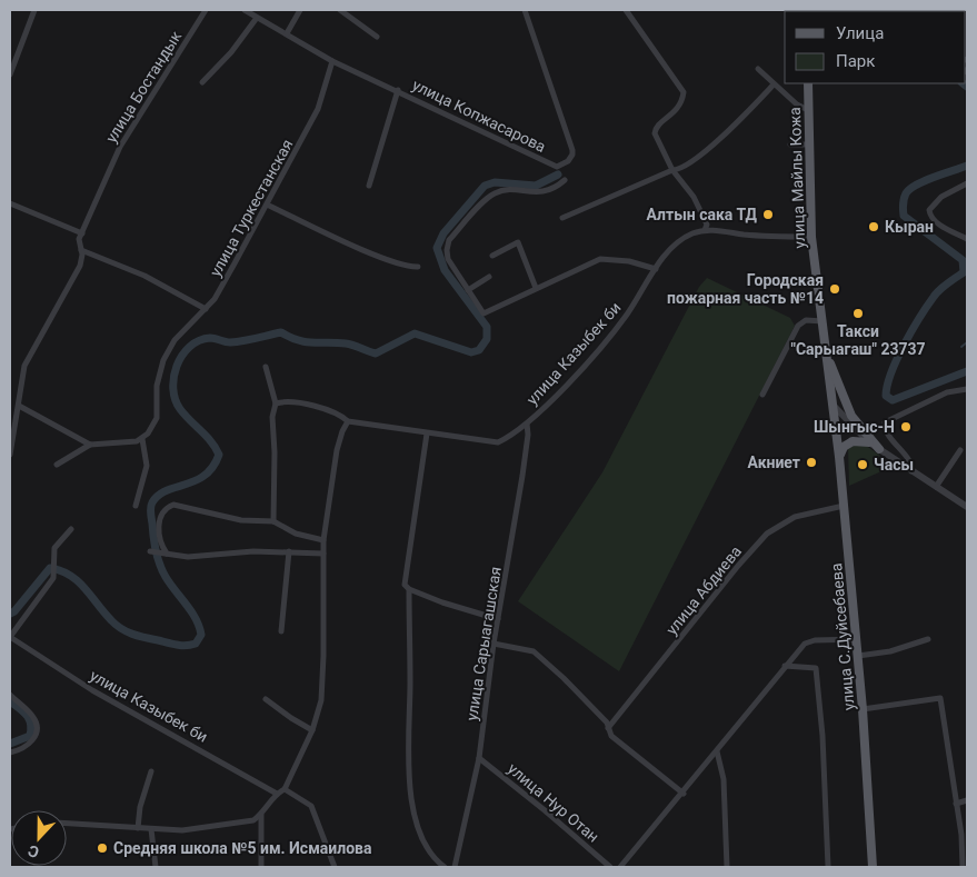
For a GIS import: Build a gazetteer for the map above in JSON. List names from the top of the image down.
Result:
{
  "streets": {
    "main road": ["улица Майлы Кожа", "улица С.Дуйсебаева"],
    "street": [
      "улица Бостандык",
      "улица Копжасарова",
      "улица Туркестанская",
      "улица Казыбек би",
      "улица Абдиева",
      "улица Сарыагашская",
      "улица Нур Отан"
    ]
  },
  "crossings": [
    ["улица Копжасарова", "улица Туркестанская"],
    ["улица Майлы Кожа", "улица С.Дуйсебаева"],
    ["улица Казыбек би", "улица Сарыагашская"],
    ["улица Абдиева", "улица С.Дуйсебаева"],
    ["улица Сарыагашская", "улица Нур Отан"]
  ],
  "places": [
    "Алтын сака ТД",
    "Кыран",
    "Городская пожарная часть №14",
    "Такси \"Сарыагаш\" 23737",
    "Шынгыс-Н",
    "Акниет",
    "Часы",
    "Средняя школа №5 им. Исмаилова"
  ],
  "legend": ["Улица", "Парк"],
  "north": "bottom"
}
